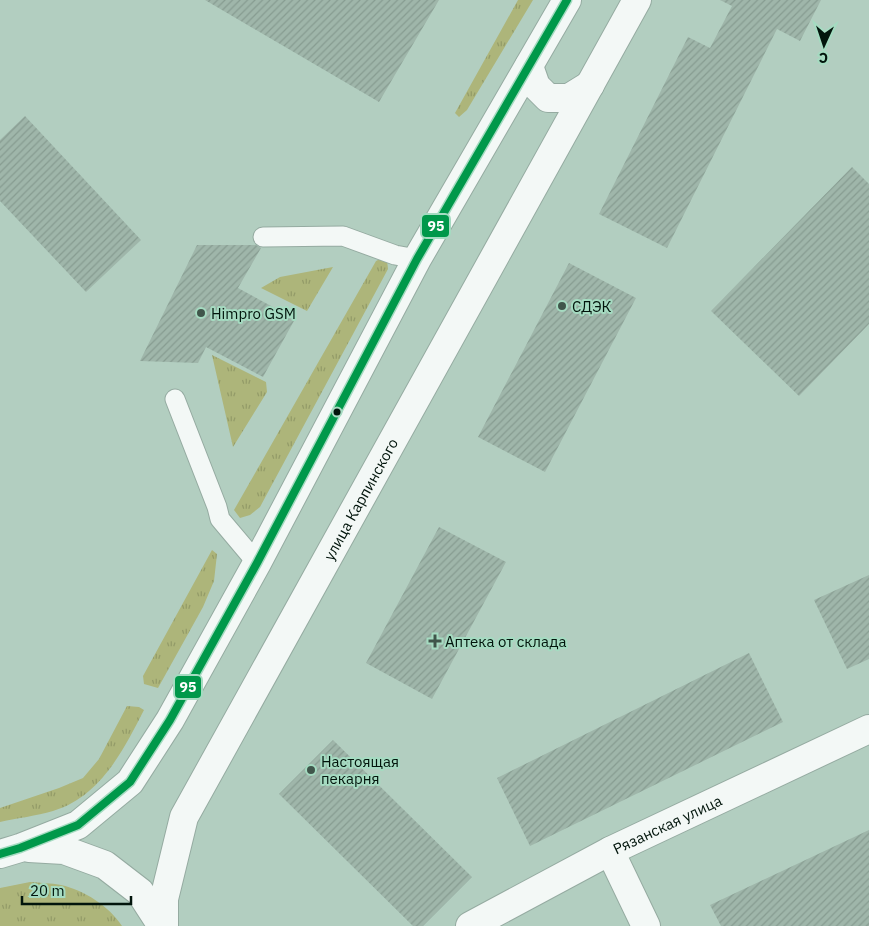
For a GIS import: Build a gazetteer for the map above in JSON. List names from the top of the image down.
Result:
{
  "streets": {
    "main road": ["улица Карпинского", "Рязанская улица"]
  },
  "places": {
    "other": ["СДЭК", "Himpro GSM", "Настоящая пекарня"],
    "health": ["Аптека от склада"]
  },
  "lines": ["transit line 95"],
  "scale_bar": "20 m",
  "north": "bottom"
}
